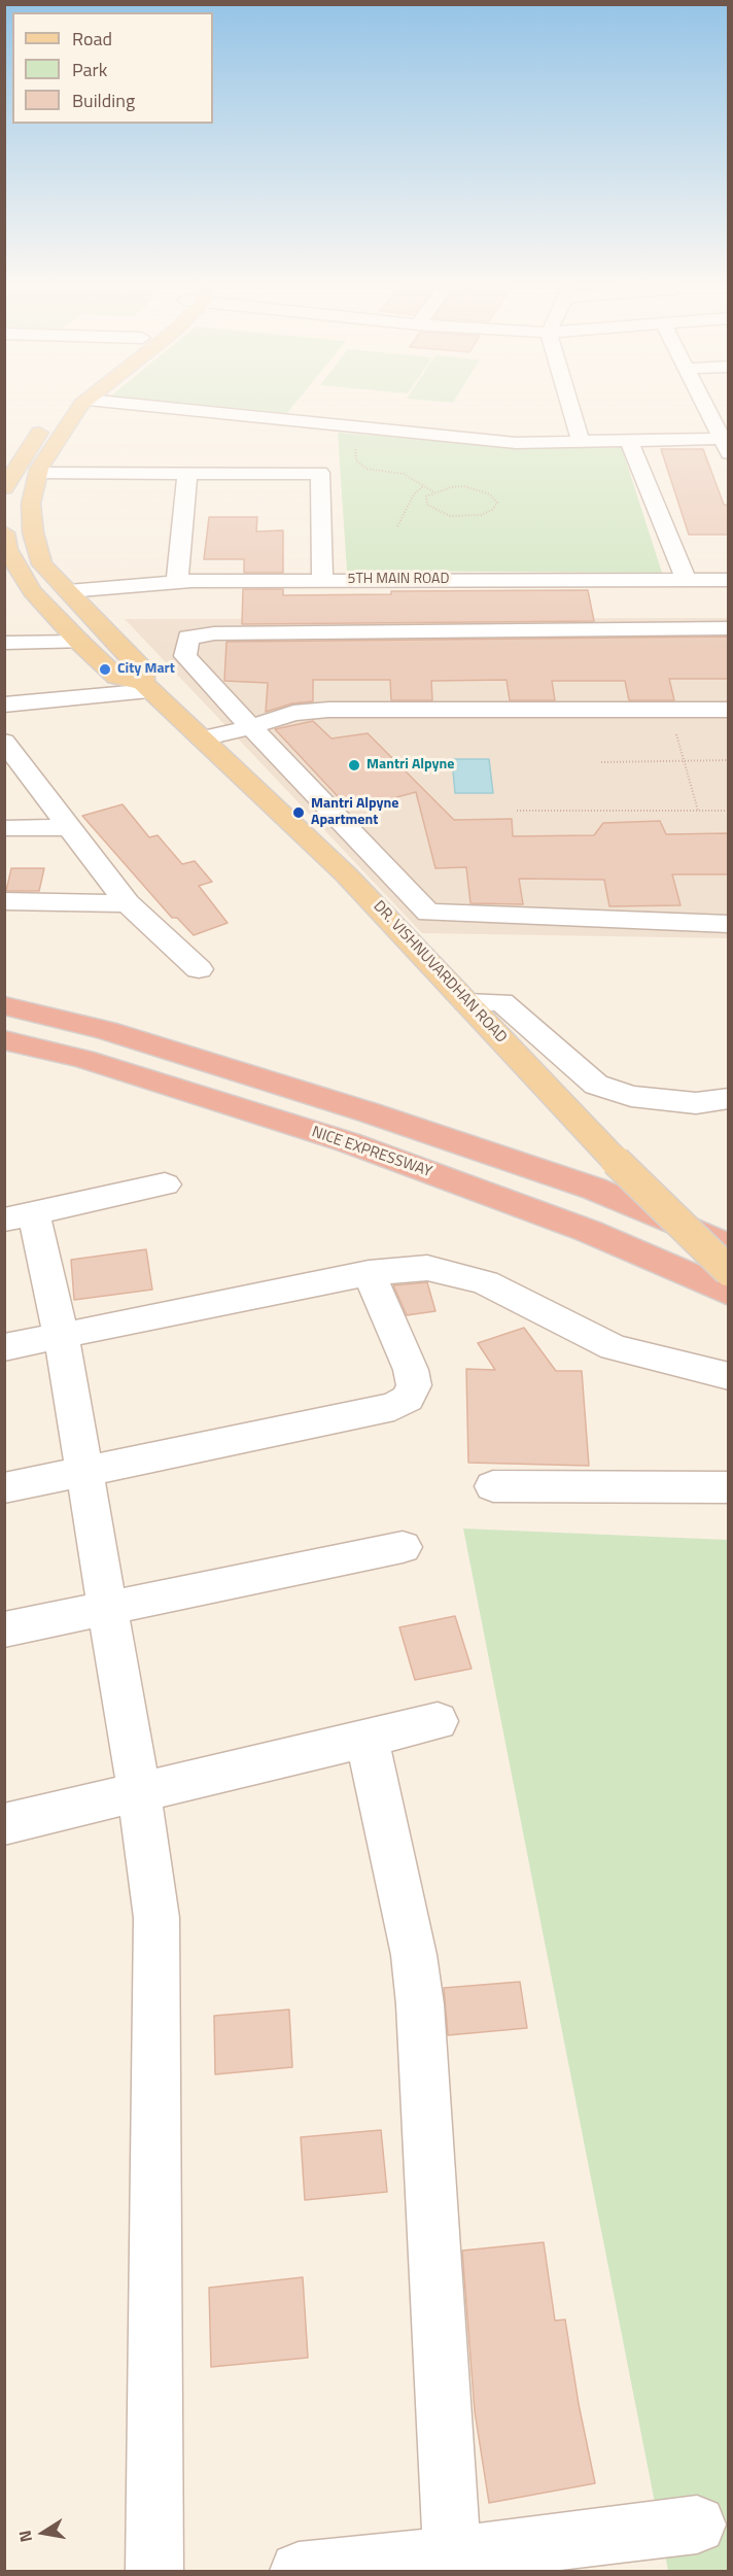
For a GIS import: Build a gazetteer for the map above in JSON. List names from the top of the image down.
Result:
{
  "streets": {
    "highway": ["NICE EXPRESSWAY"],
    "main road": ["DR. VISHNUVARDHAN ROAD"],
    "street": ["5TH MAIN ROAD"]
  },
  "crossings": [
    ["5TH MAIN ROAD", "DR. VISHNUVARDHAN ROAD"]
  ],
  "places": ["City Mart", "Mantri Alpyne", "Mantri Alpyne Apartment"],
  "legend": ["Road", "Park", "Building"],
  "north": "left"
}
